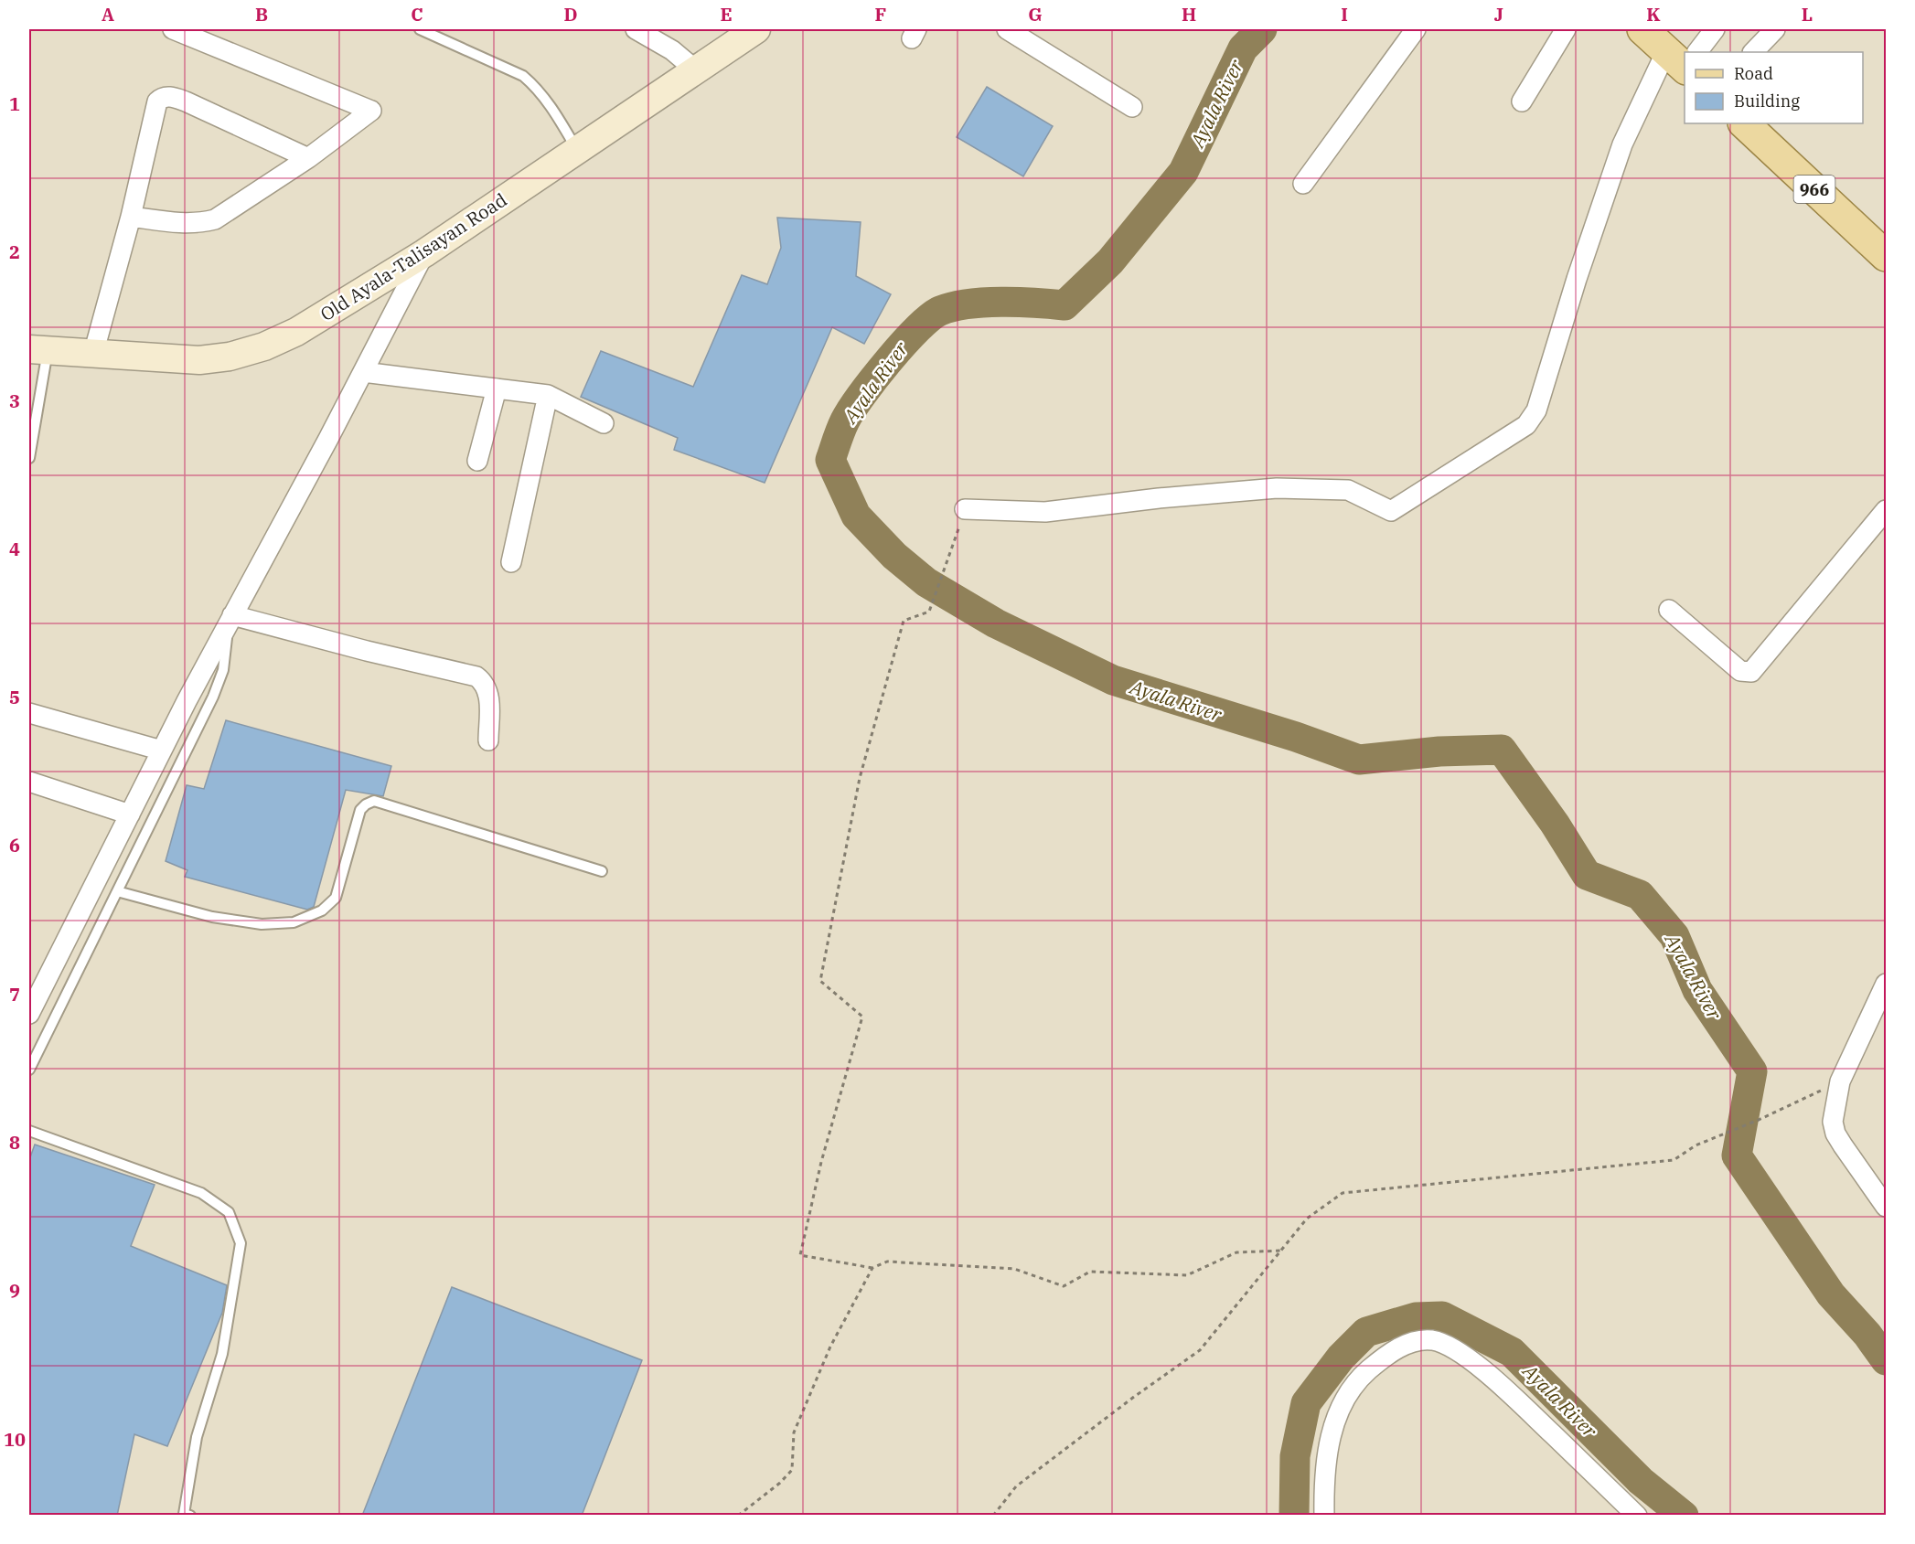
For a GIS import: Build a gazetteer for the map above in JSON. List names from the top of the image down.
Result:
{
  "streets": {
    "main road": ["966"],
    "street": ["Old Ayala-Talisayan Road"]
  },
  "water": ["Ayala River"],
  "legend": ["Road", "Building"],
  "grid": {
    "columns": [
      "A",
      "B",
      "C",
      "D",
      "E",
      "F",
      "G",
      "H",
      "I",
      "J",
      "K",
      "L"
    ],
    "rows": [
      "1",
      "2",
      "3",
      "4",
      "5",
      "6",
      "7",
      "8",
      "9",
      "10"
    ]
  }
}
